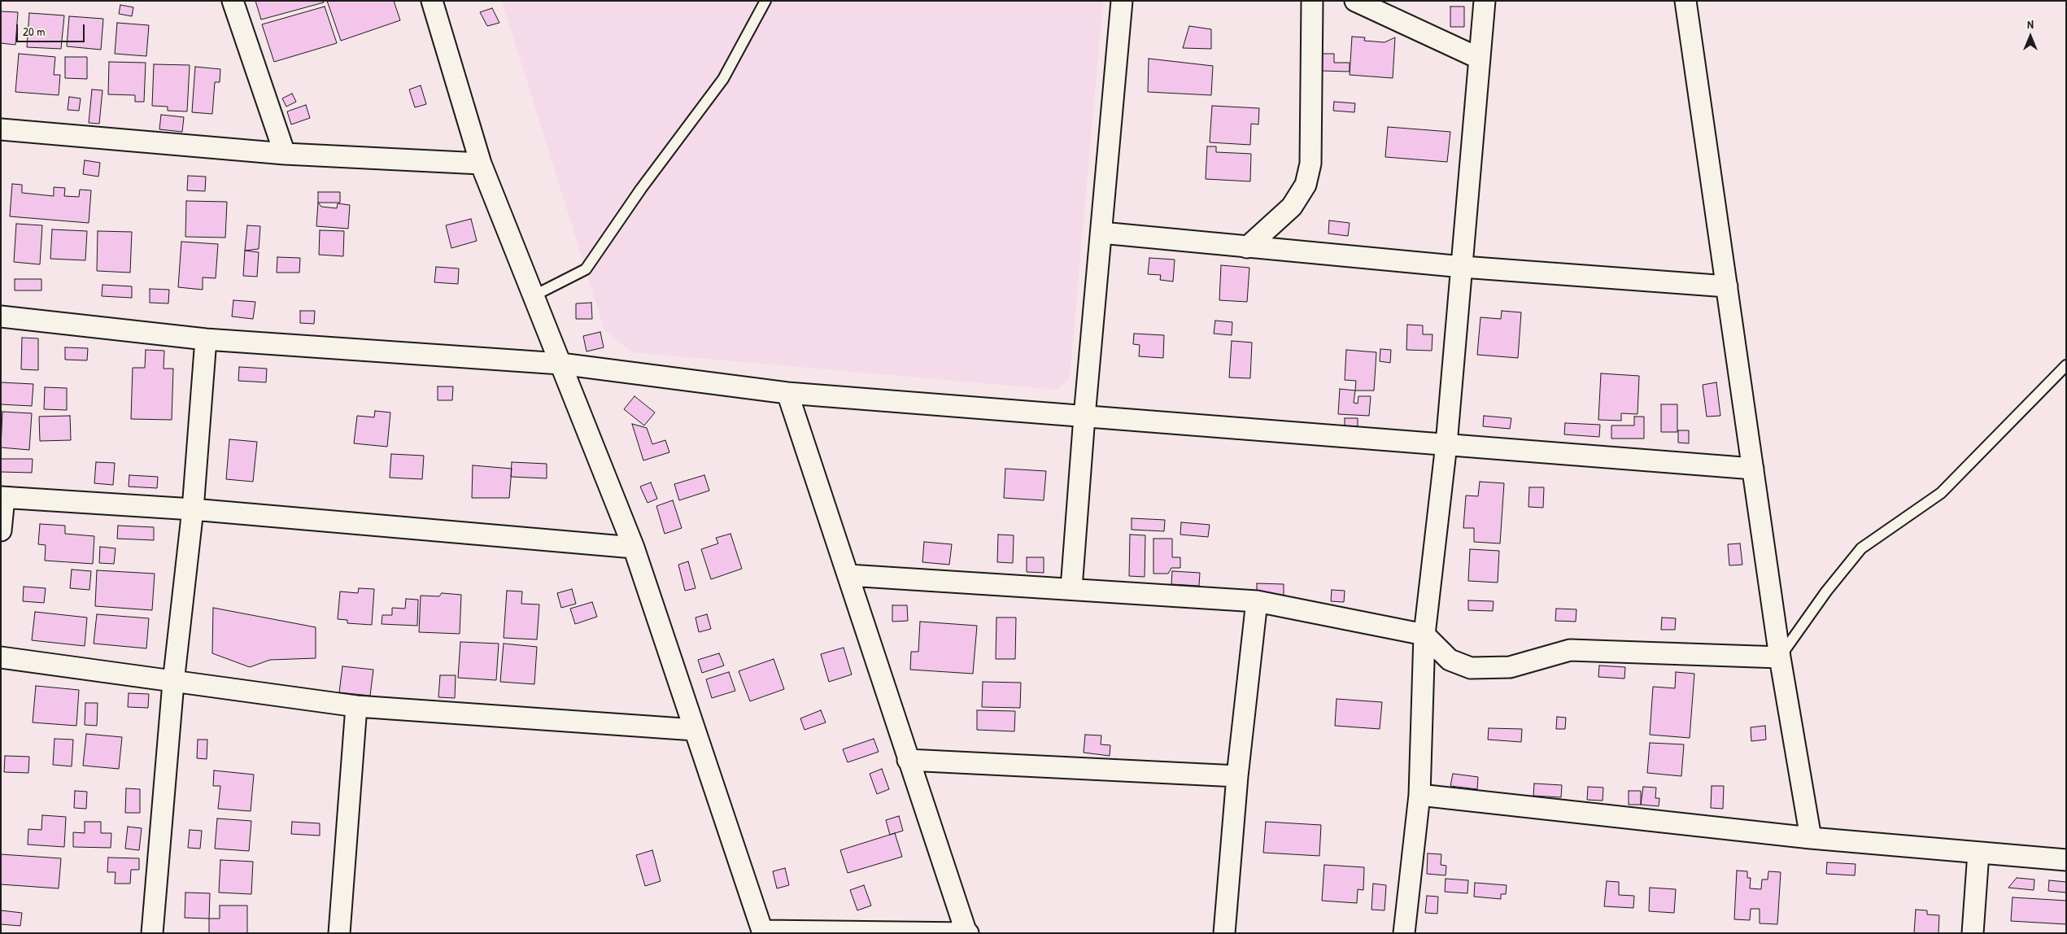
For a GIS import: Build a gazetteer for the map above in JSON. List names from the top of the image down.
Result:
{
  "scale_bar": "20 m",
  "north": "top"
}
